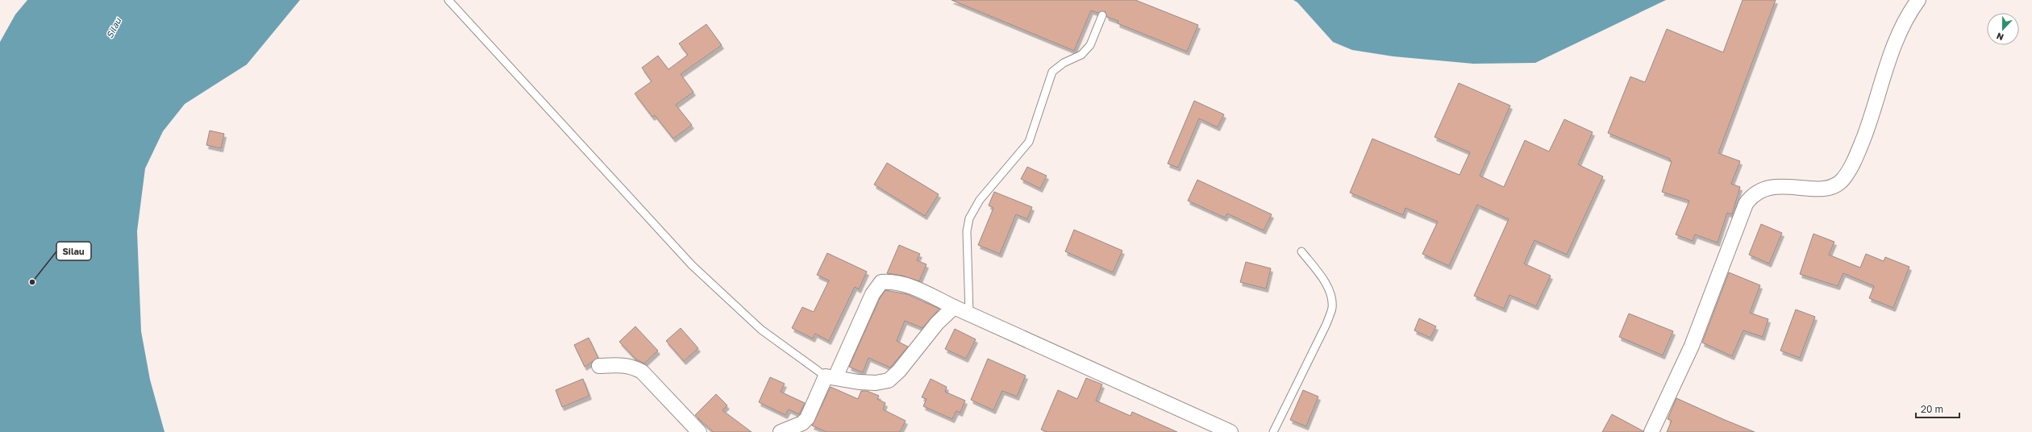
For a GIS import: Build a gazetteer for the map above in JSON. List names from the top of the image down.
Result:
{
  "water": ["Silau"],
  "places": ["Silau"],
  "scale_bar": "20 m",
  "north": "bottom"
}
